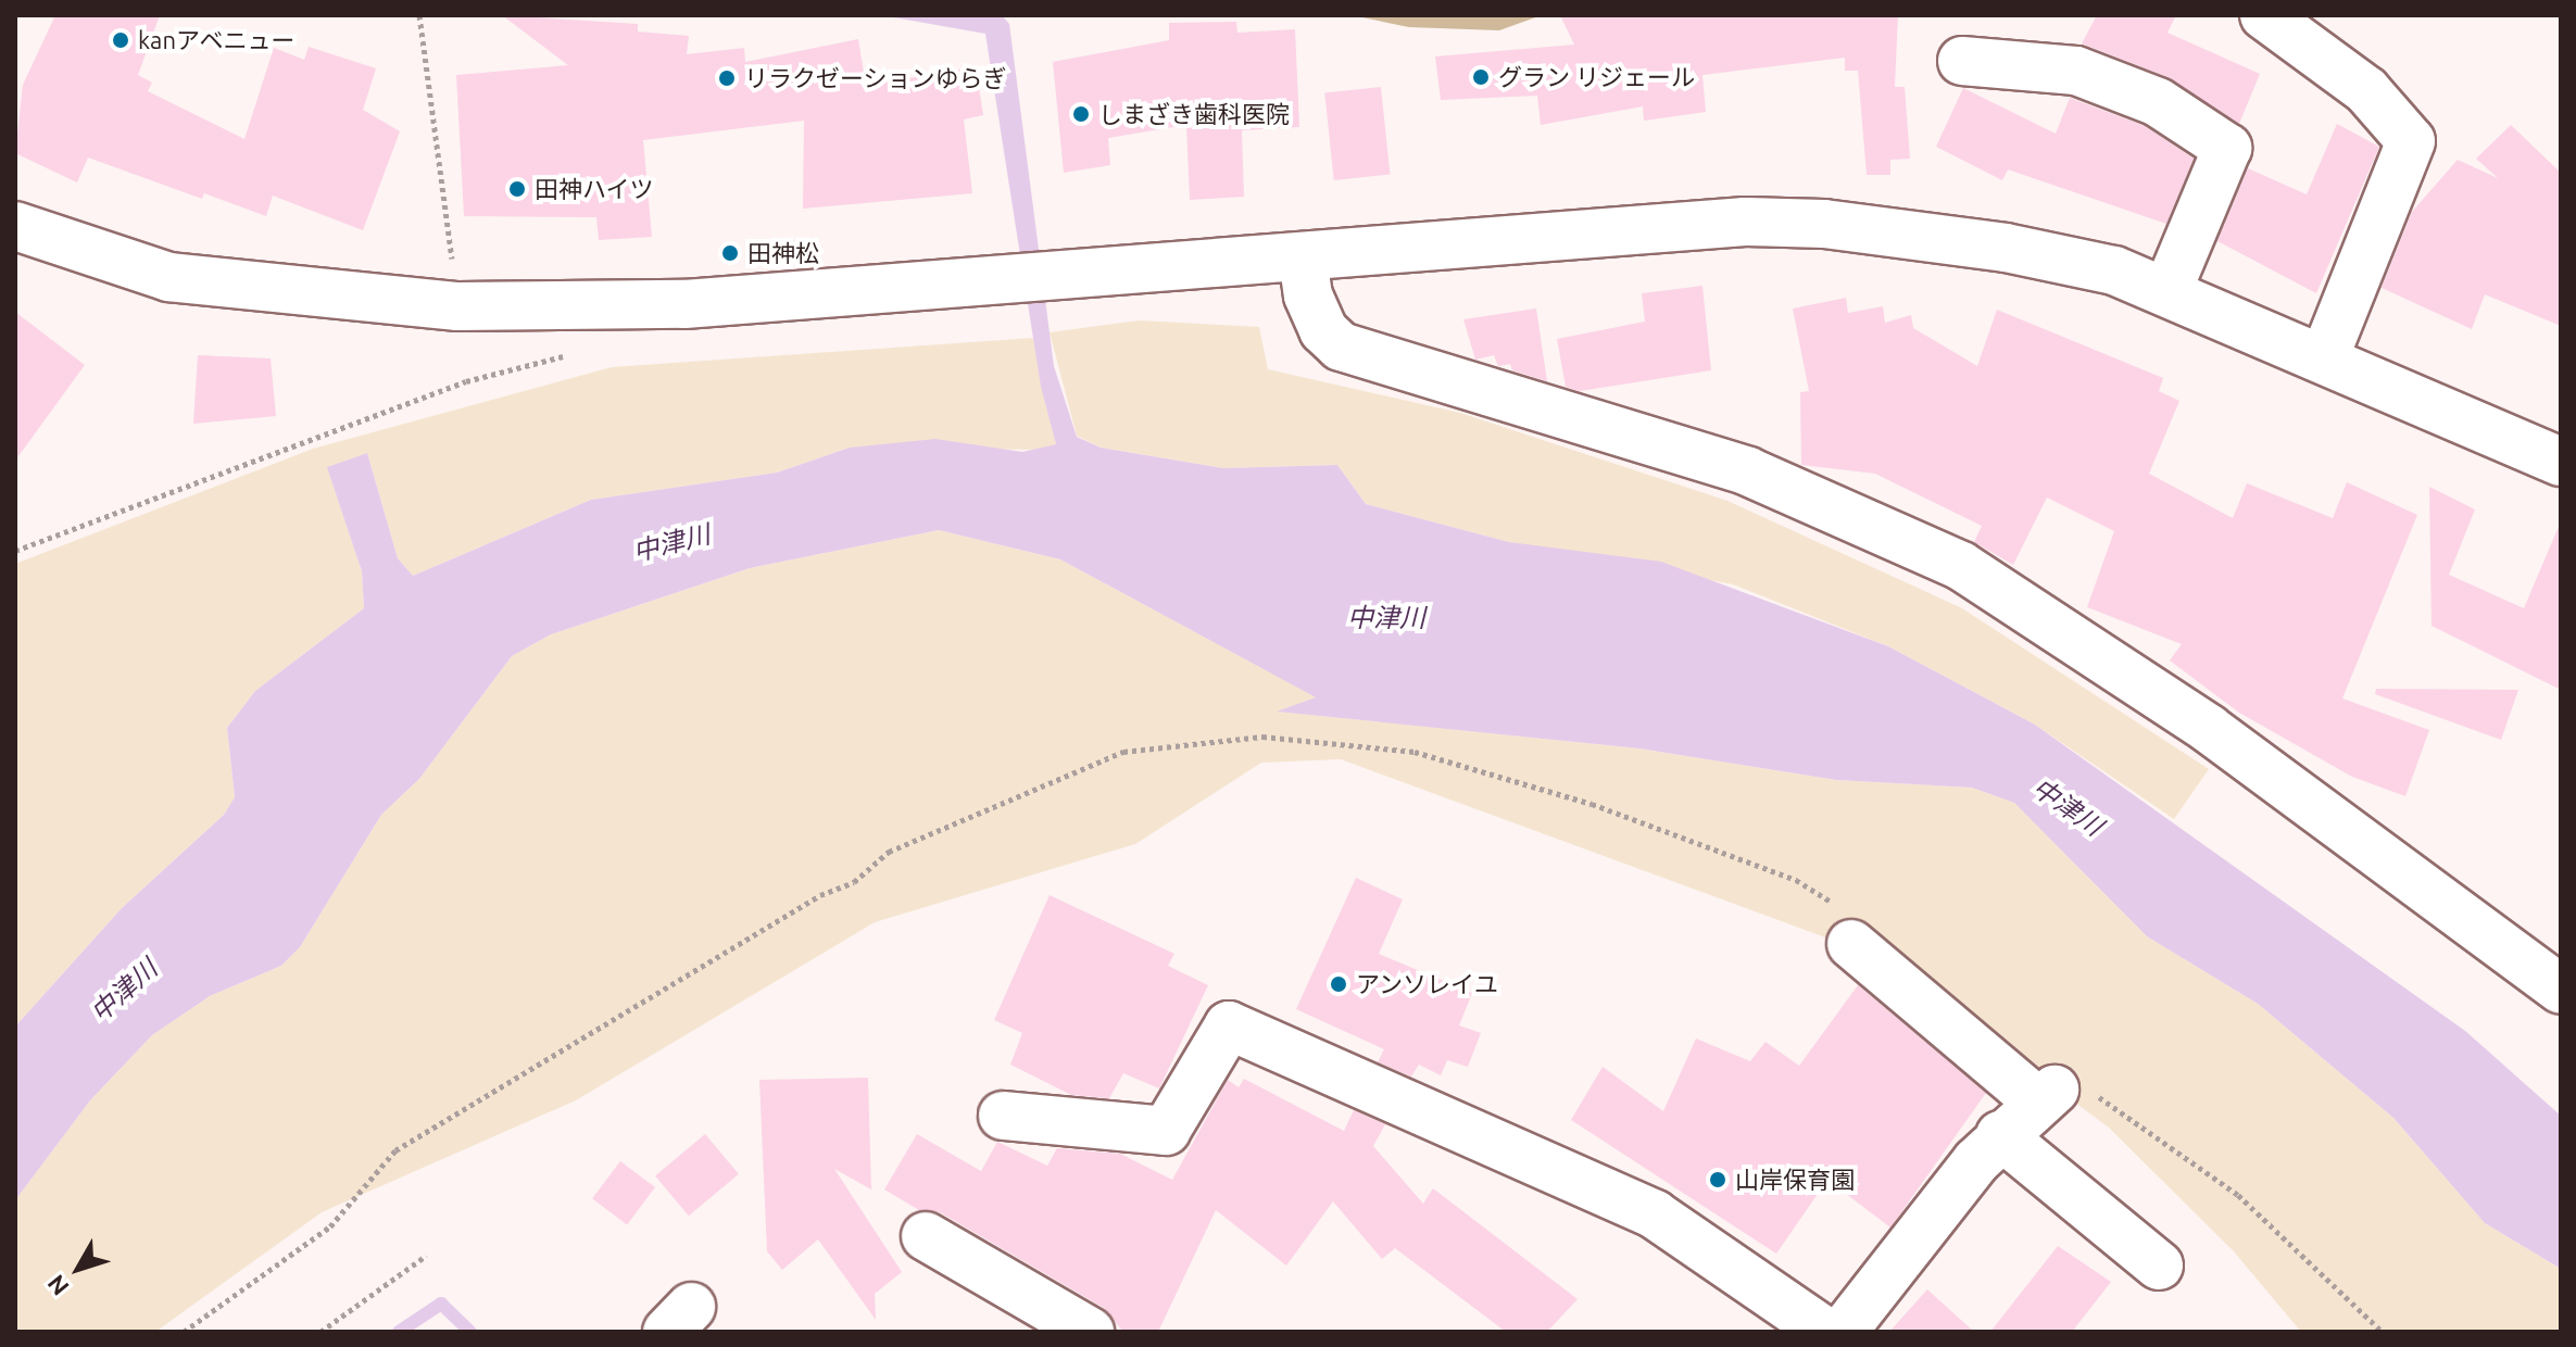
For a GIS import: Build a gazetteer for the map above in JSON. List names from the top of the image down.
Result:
{
  "water": ["中津川"],
  "places": [
    "kanアベニュー",
    "グラン リジェール",
    "リラクゼーションゆらぎ",
    "しまざき歯科医院",
    "田神ハイツ",
    "田神松",
    "アンソレイユ",
    "山岸保育園"
  ],
  "north": "bottom left"
}
